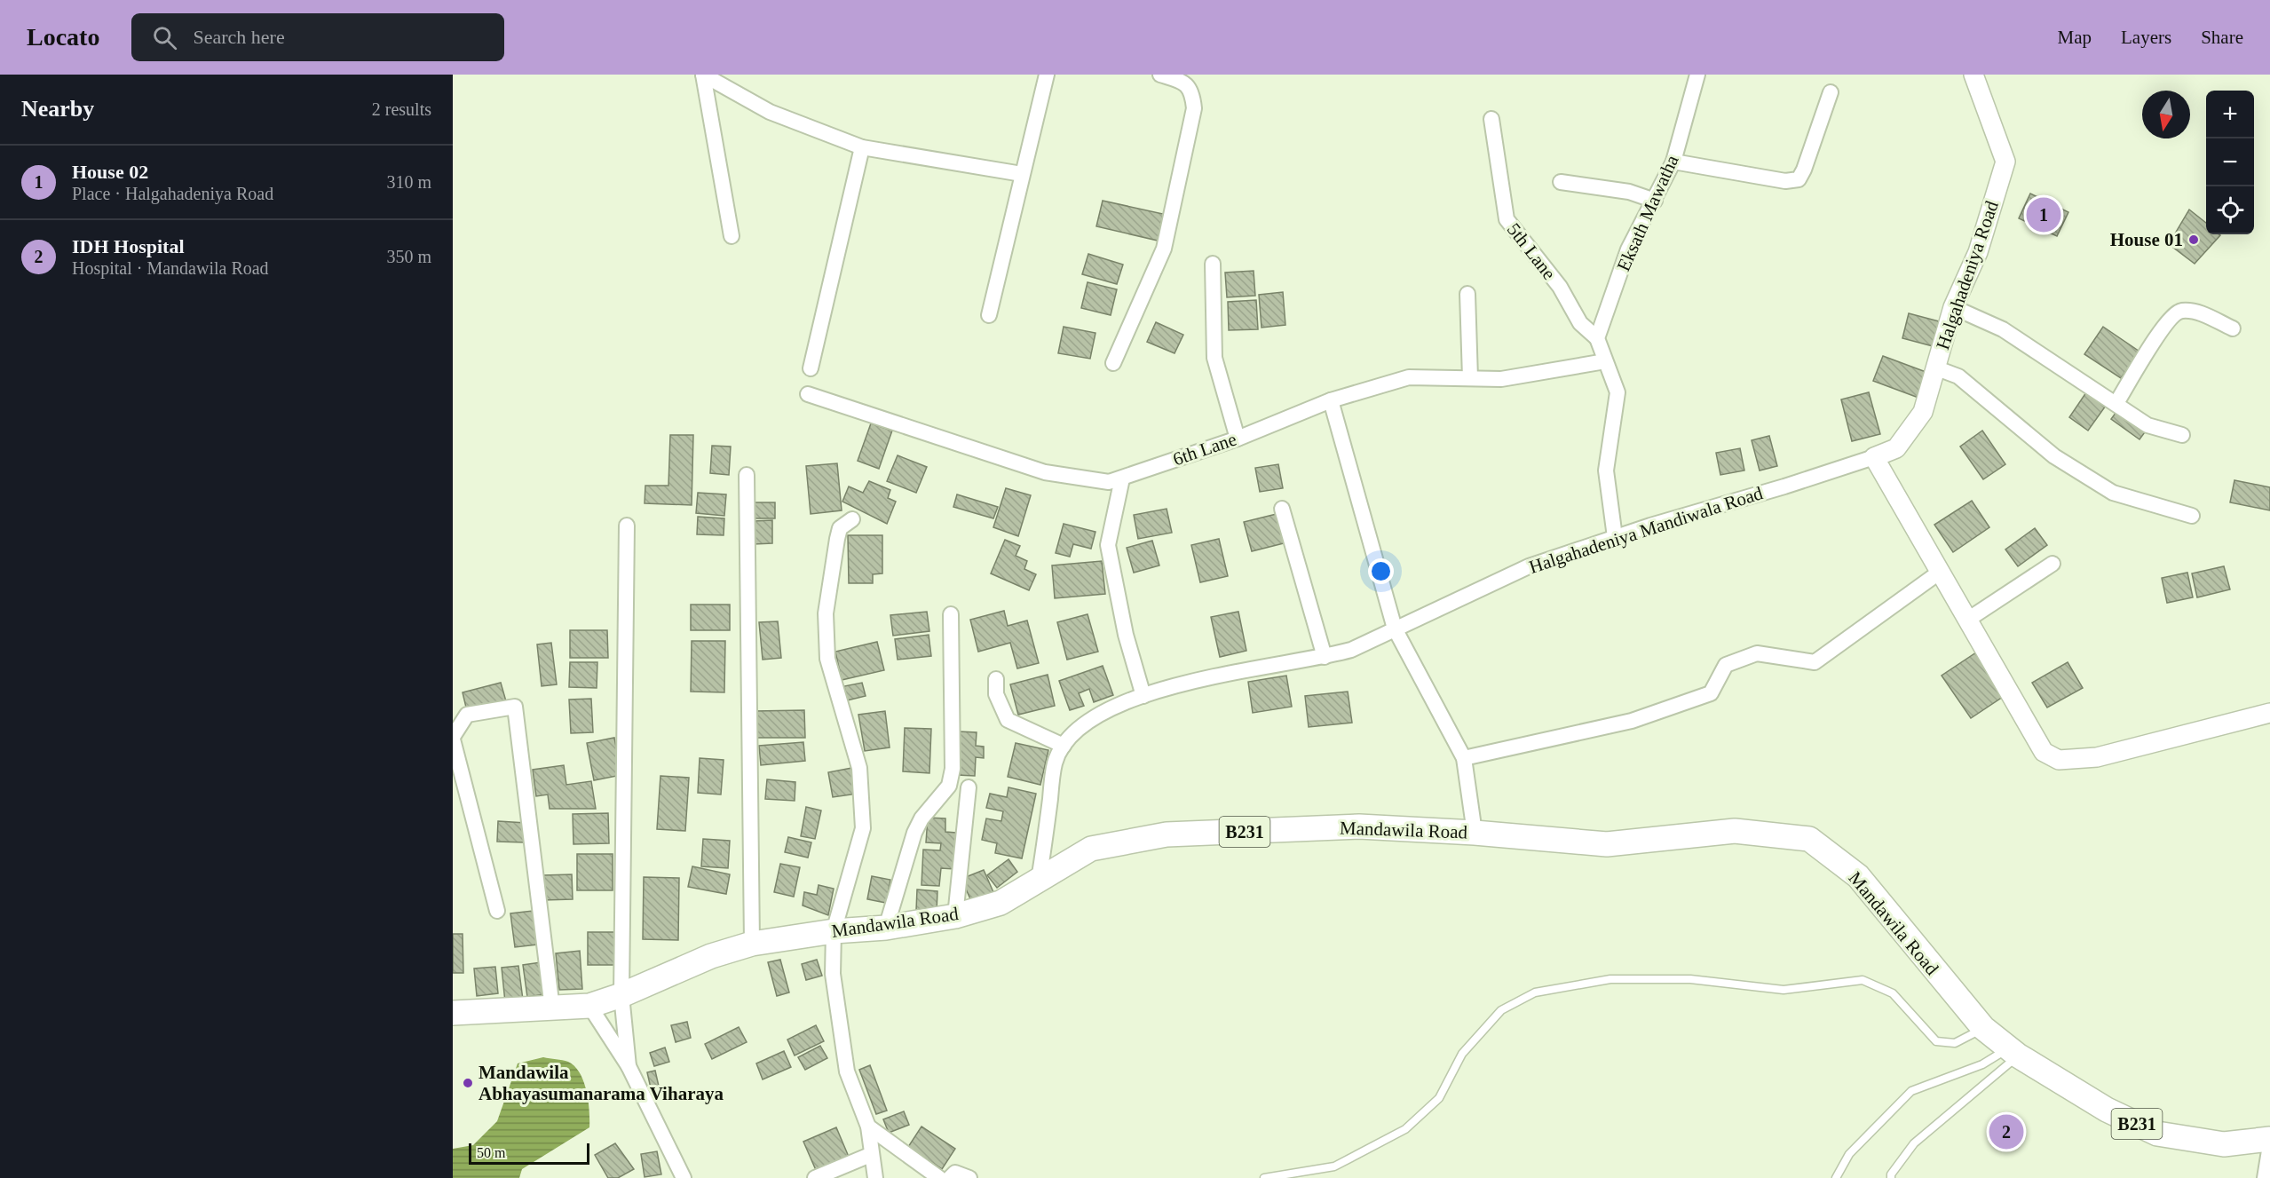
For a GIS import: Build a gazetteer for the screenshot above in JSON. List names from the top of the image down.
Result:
{
  "streets": {
    "main road": ["Mandawila Road", "B231"],
    "street": [
      "Eksath Mawatha",
      "5th Lane",
      "Halgahadeniya Road",
      "6th Lane",
      "Halgahadeniya Mandiwala Road"
    ]
  },
  "crossings": [
    ["Eksath Mawatha", "5th Lane"],
    ["Halgahadeniya Road", "Halgahadeniya Mandiwala Road"],
    ["Halgahadeniya Mandiwala Road", "Mandawila Road"]
  ],
  "places": ["House 01", "Mandawila Abhayasumanarama Viharaya"],
  "scale_bar": "50 m",
  "north": "bottom",
  "page": {
    "header": "Locato",
    "search": "Search here",
    "nav": ["Map", "Layers", "Share"],
    "heading": ["Nearby", "2 results"],
    "map_buttons": ["+", "−"],
    "list": [
      {
        "mark": "1",
        "name": "House 02",
        "note": "Place · Halgahadeniya Road",
        "value": "310 m"
      },
      {
        "mark": "2",
        "name": "IDH Hospital",
        "note": "Hospital · Mandawila Road",
        "value": "350 m"
      }
    ],
    "pins": ["1", "2"],
    "scale": "50 m"
  }
}
